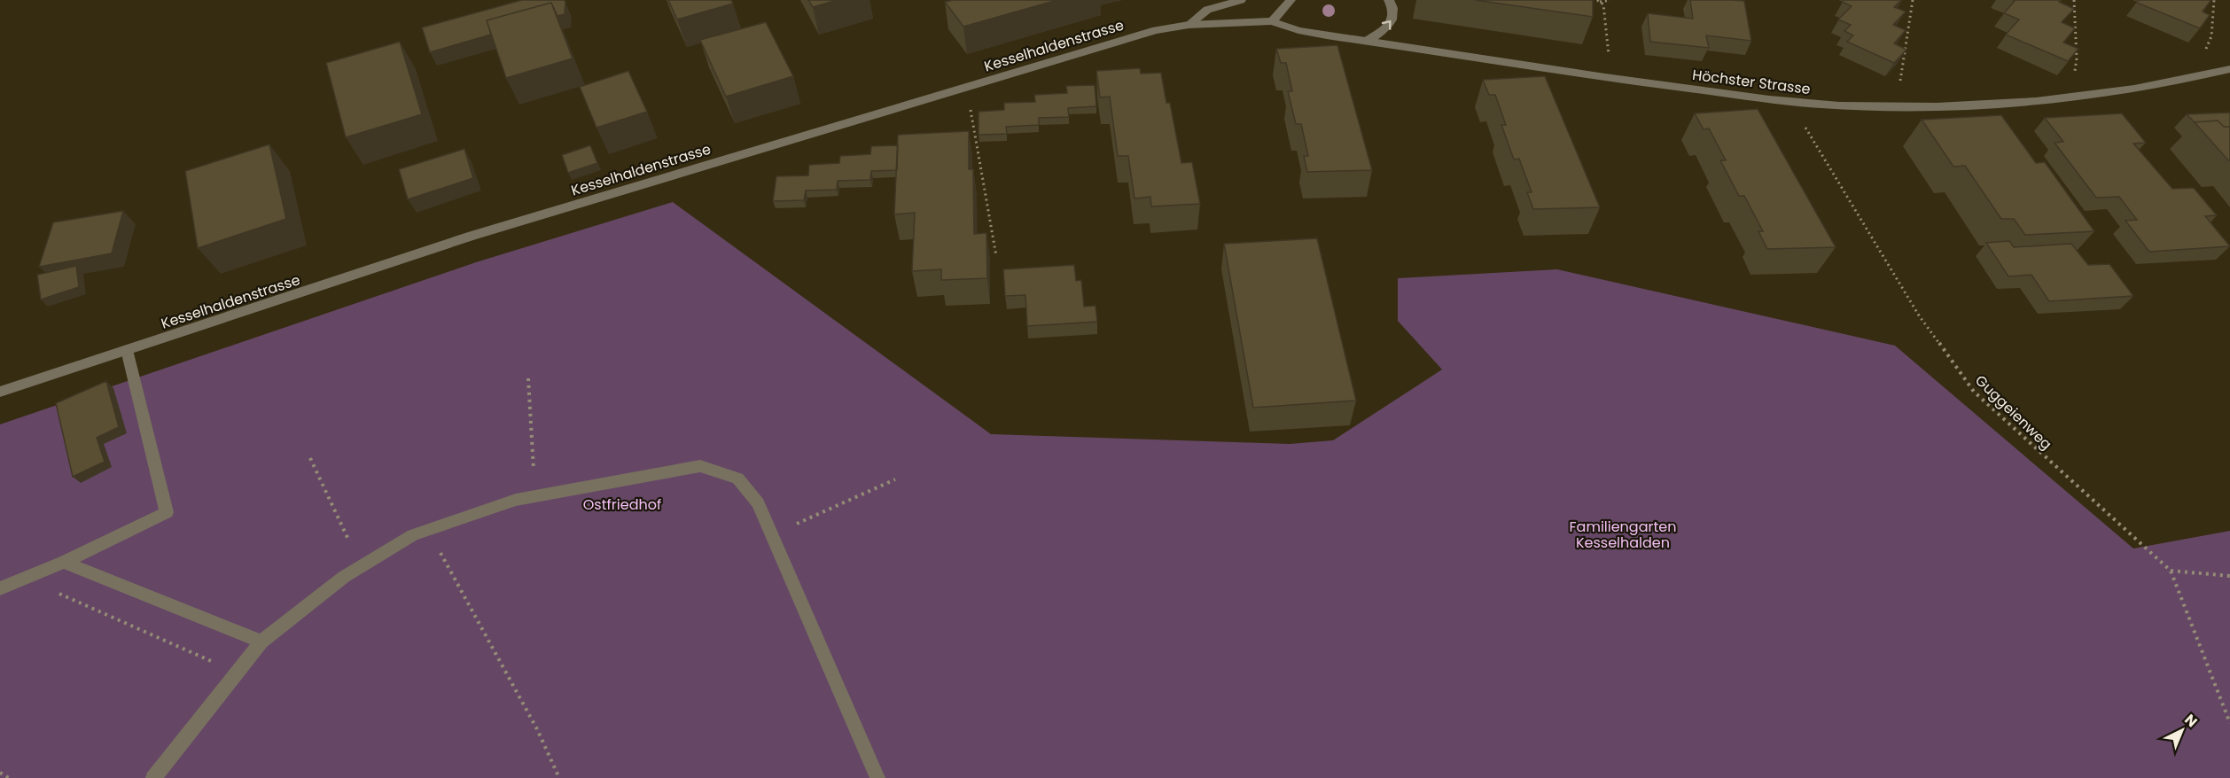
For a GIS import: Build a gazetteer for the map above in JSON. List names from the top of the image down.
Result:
{
  "streets": {
    "street": ["Kesselhaldenstrasse", "Höchster Strasse"],
    "path": ["Guggeienweg"]
  },
  "crossings": [
    ["Kesselhaldenstrasse", "Höchster Strasse"],
    ["Höchster Strasse", "Guggeienweg"]
  ],
  "parks": ["Ostfriedhof", "Familiengarten Kesselhalden"],
  "north": "top right"
}
